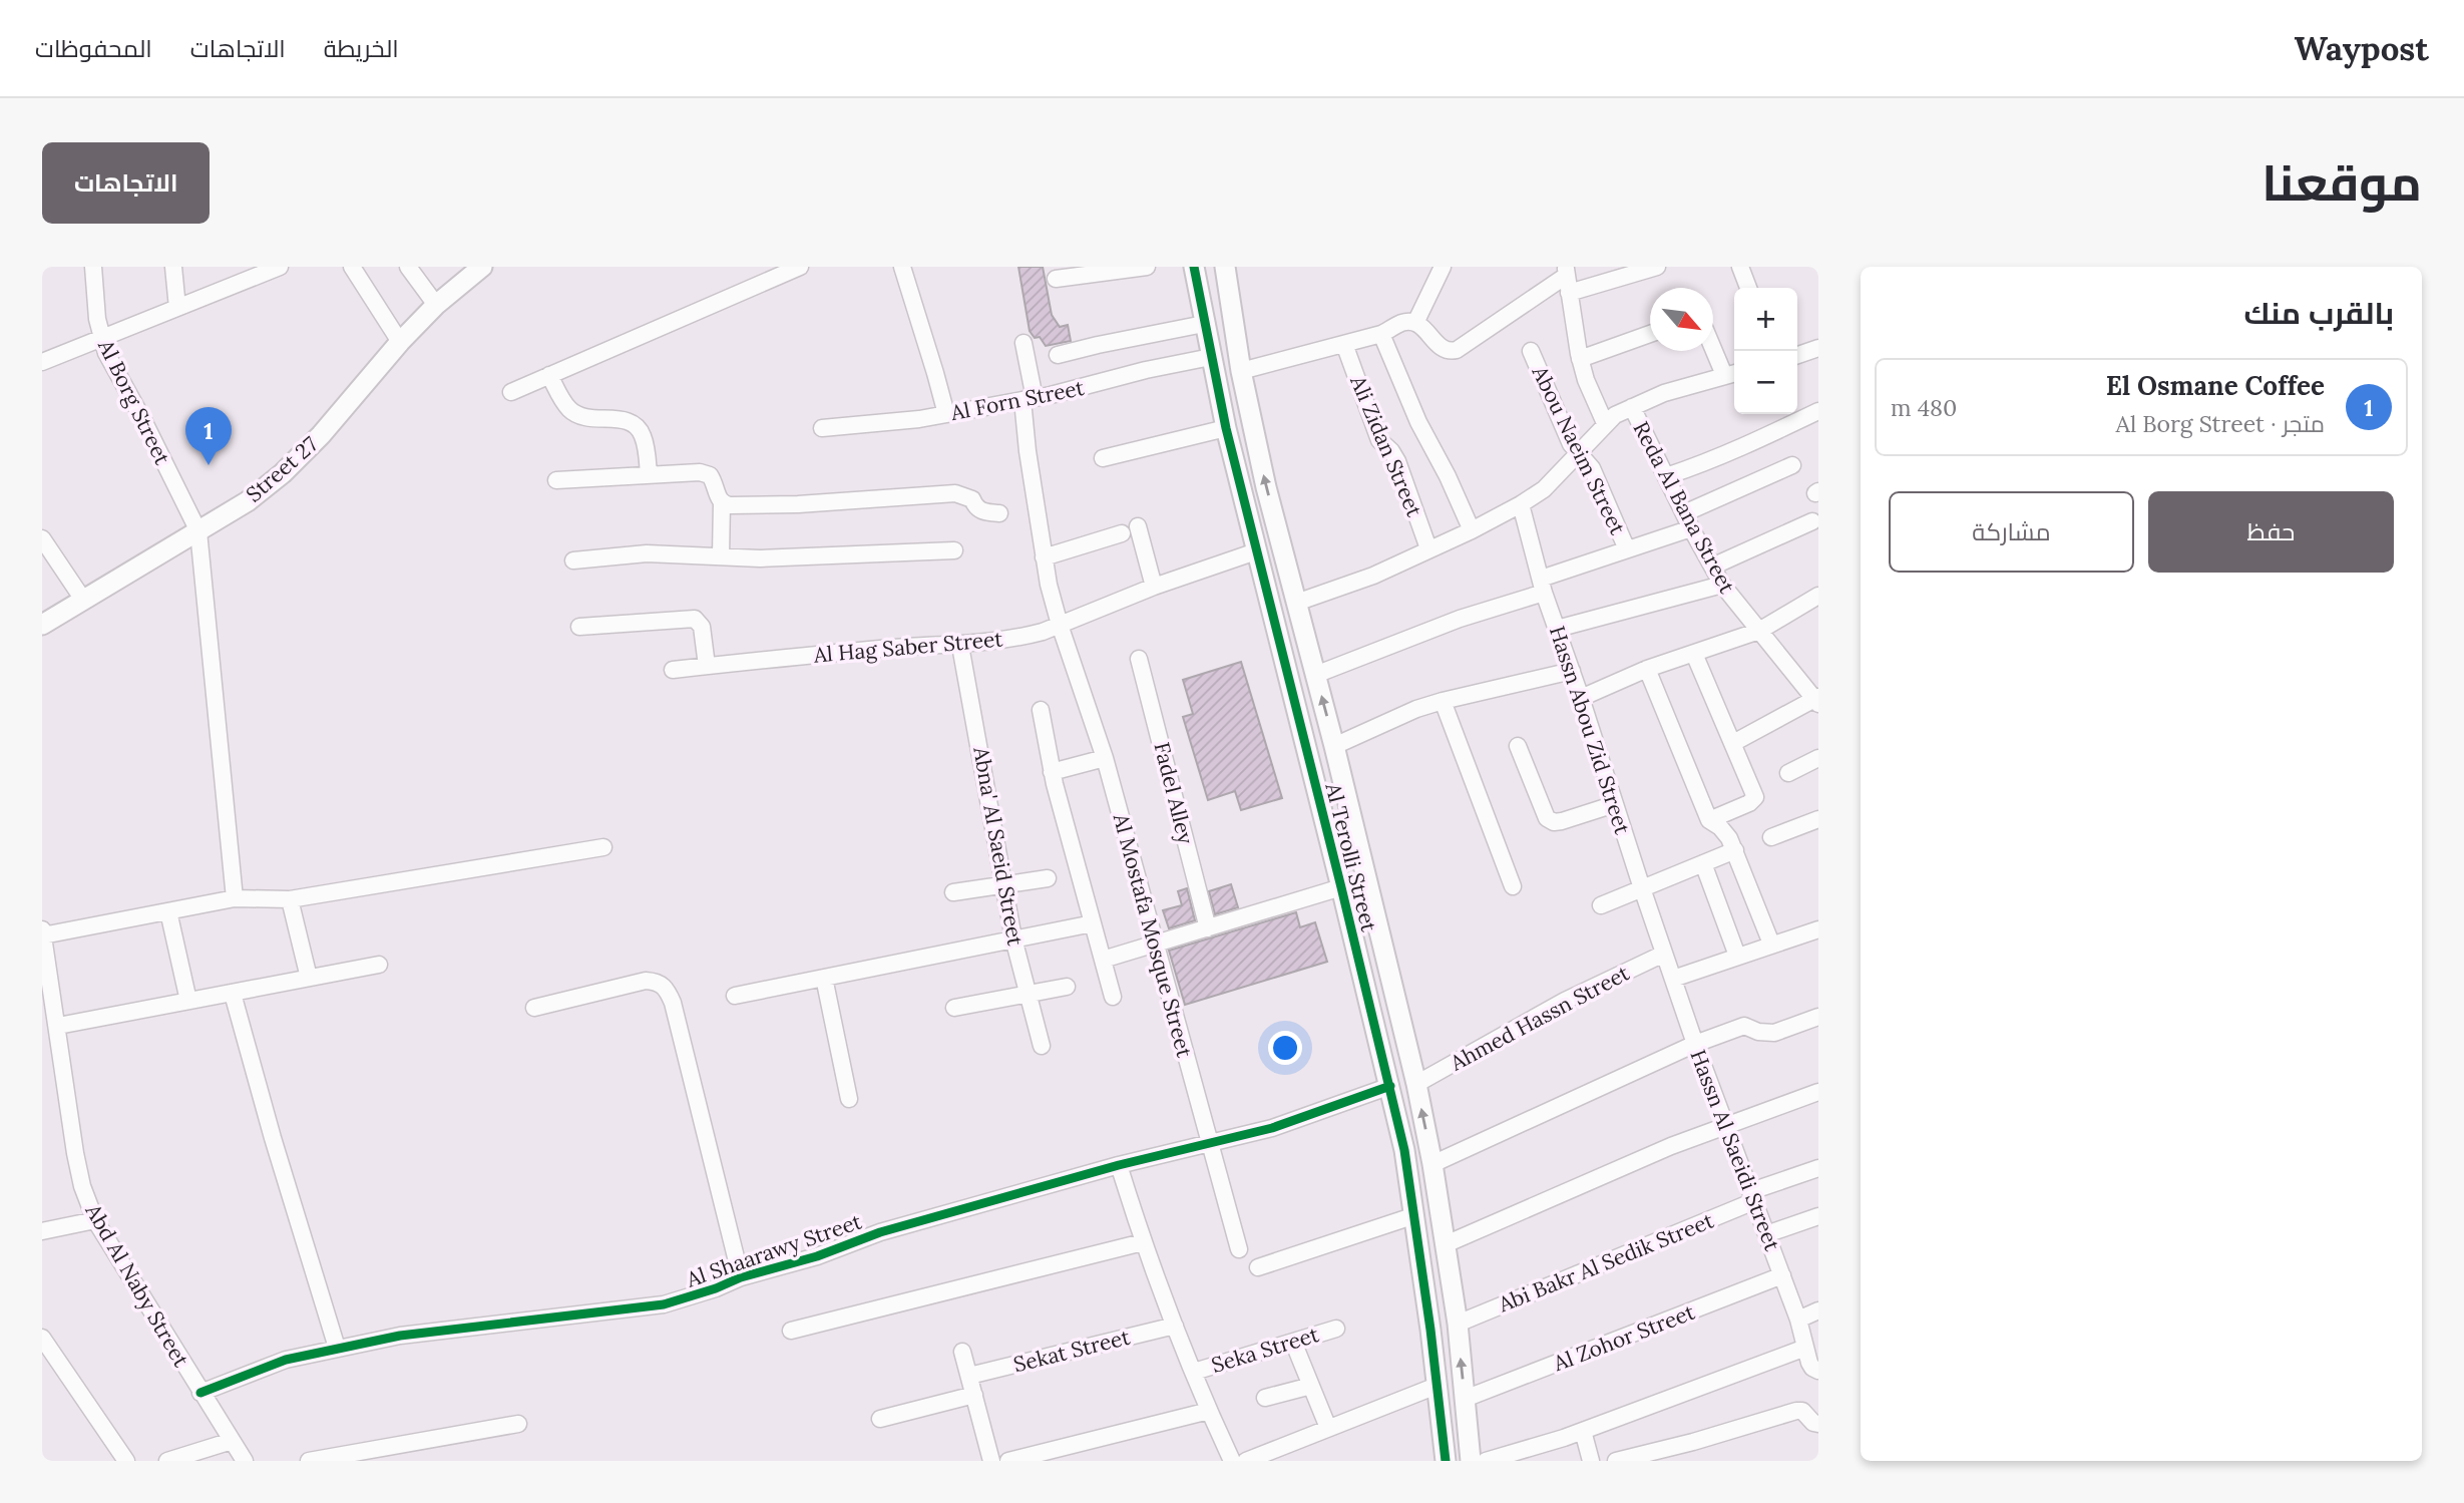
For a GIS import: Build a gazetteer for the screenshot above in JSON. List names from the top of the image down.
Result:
{
  "streets": {
    "street": [
      "Al Forn Street",
      "Al Borg Street",
      "Ali Zidan Street",
      "Abou Naeim Street",
      "Street 27",
      "Reda Al Bana Street",
      "Al Hag Saber Street",
      "Hassn Abou Zid Street",
      "Fadel Alley",
      "Abna' Al Saeid Street",
      "Al Terolli Street",
      "Al Mostafa Mosque Street",
      "Ahmed Hassn Street",
      "Hassn Al Saeidi Street",
      "Al Shaarawy Street",
      "Abi Bakr Al Sedik Street",
      "Abd Al Naby Street",
      "Al Zohor Street",
      "Seka Street",
      "Sekat Street"
    ]
  },
  "crossings": [
    ["Al Forn Street", "Al Terolli Street"],
    ["Al Forn Street", "Al Mostafa Mosque Street"],
    ["Al Borg Street", "Street 27"],
    ["Al Hag Saber Street", "Abna' Al Saeid Street"],
    ["Al Hag Saber Street", "Al Terolli Street"],
    ["Al Hag Saber Street", "Al Mostafa Mosque Street"],
    ["Hassn Abou Zid Street", "Ahmed Hassn Street"],
    ["Hassn Abou Zid Street", "Hassn Al Saeidi Street"],
    ["Al Terolli Street", "Ahmed Hassn Street"],
    ["Al Terolli Street", "Al Shaarawy Street"],
    ["Al Terolli Street", "Abi Bakr Al Sedik Street"],
    ["Al Terolli Street", "Al Zohor Street"],
    ["Al Mostafa Mosque Street", "Al Shaarawy Street"],
    ["Ahmed Hassn Street", "Hassn Al Saeidi Street"],
    ["Hassn Al Saeidi Street", "Abi Bakr Al Sedik Street"],
    ["Hassn Al Saeidi Street", "Al Zohor Street"],
    ["Al Shaarawy Street", "Abd Al Naby Street"]
  ],
  "north": "bottom right",
  "page": {
    "header": "Waypost",
    "nav": ["الخريطة", "الاتجاهات", "المحفوظات"],
    "title": "موقعنا",
    "buttons": [
      "الاتجاهات",
      ["حفظ", "مشاركة"]
    ],
    "heading": "بالقرب منك",
    "map_buttons": ["+", "−"],
    "list": [
      {
        "mark": "1",
        "name": "El Osmane Coffee",
        "note": "متجر · Al Borg Street",
        "value": "480 m"
      }
    ],
    "pins": "1"
  }
}
